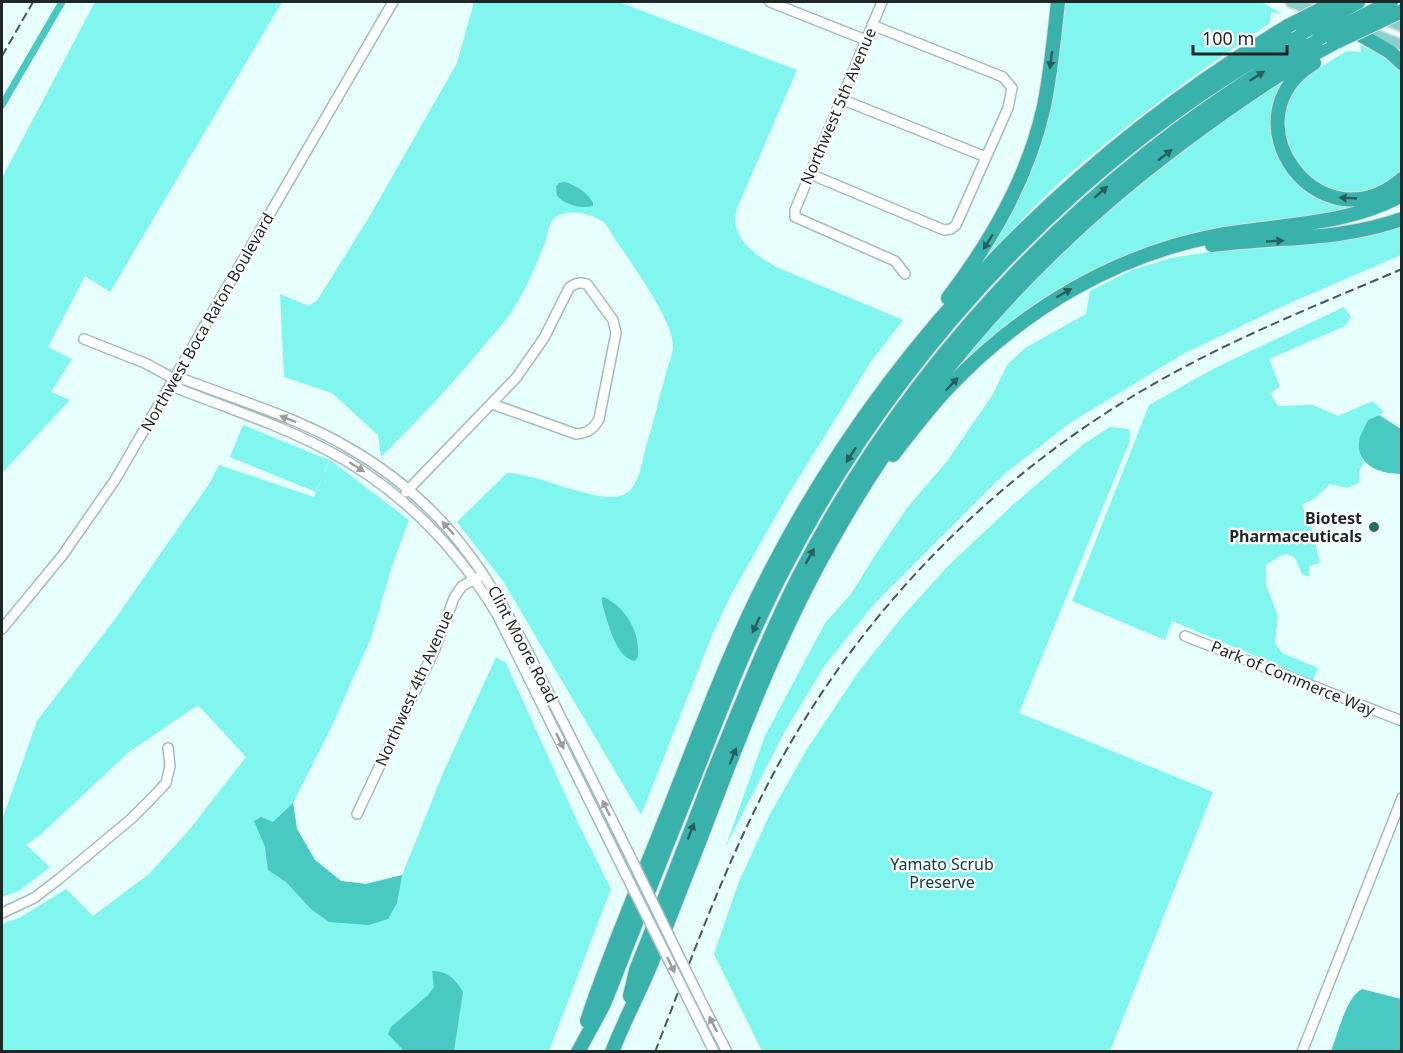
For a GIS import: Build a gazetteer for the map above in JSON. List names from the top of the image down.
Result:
{
  "streets": {
    "street": [
      "Northwest 5th Avenue",
      "Northwest Boca Raton Boulevard",
      "Clint Moore Road",
      "Park of Commerce Way",
      "Northwest 4th Avenue"
    ]
  },
  "crossings": [
    ["Northwest Boca Raton Boulevard", "Clint Moore Road"],
    ["Clint Moore Road", "Northwest 4th Avenue"]
  ],
  "parks": ["Yamato Scrub Preserve"],
  "places": ["Biotest Pharmaceuticals"],
  "scale_bar": "100 m"
}
